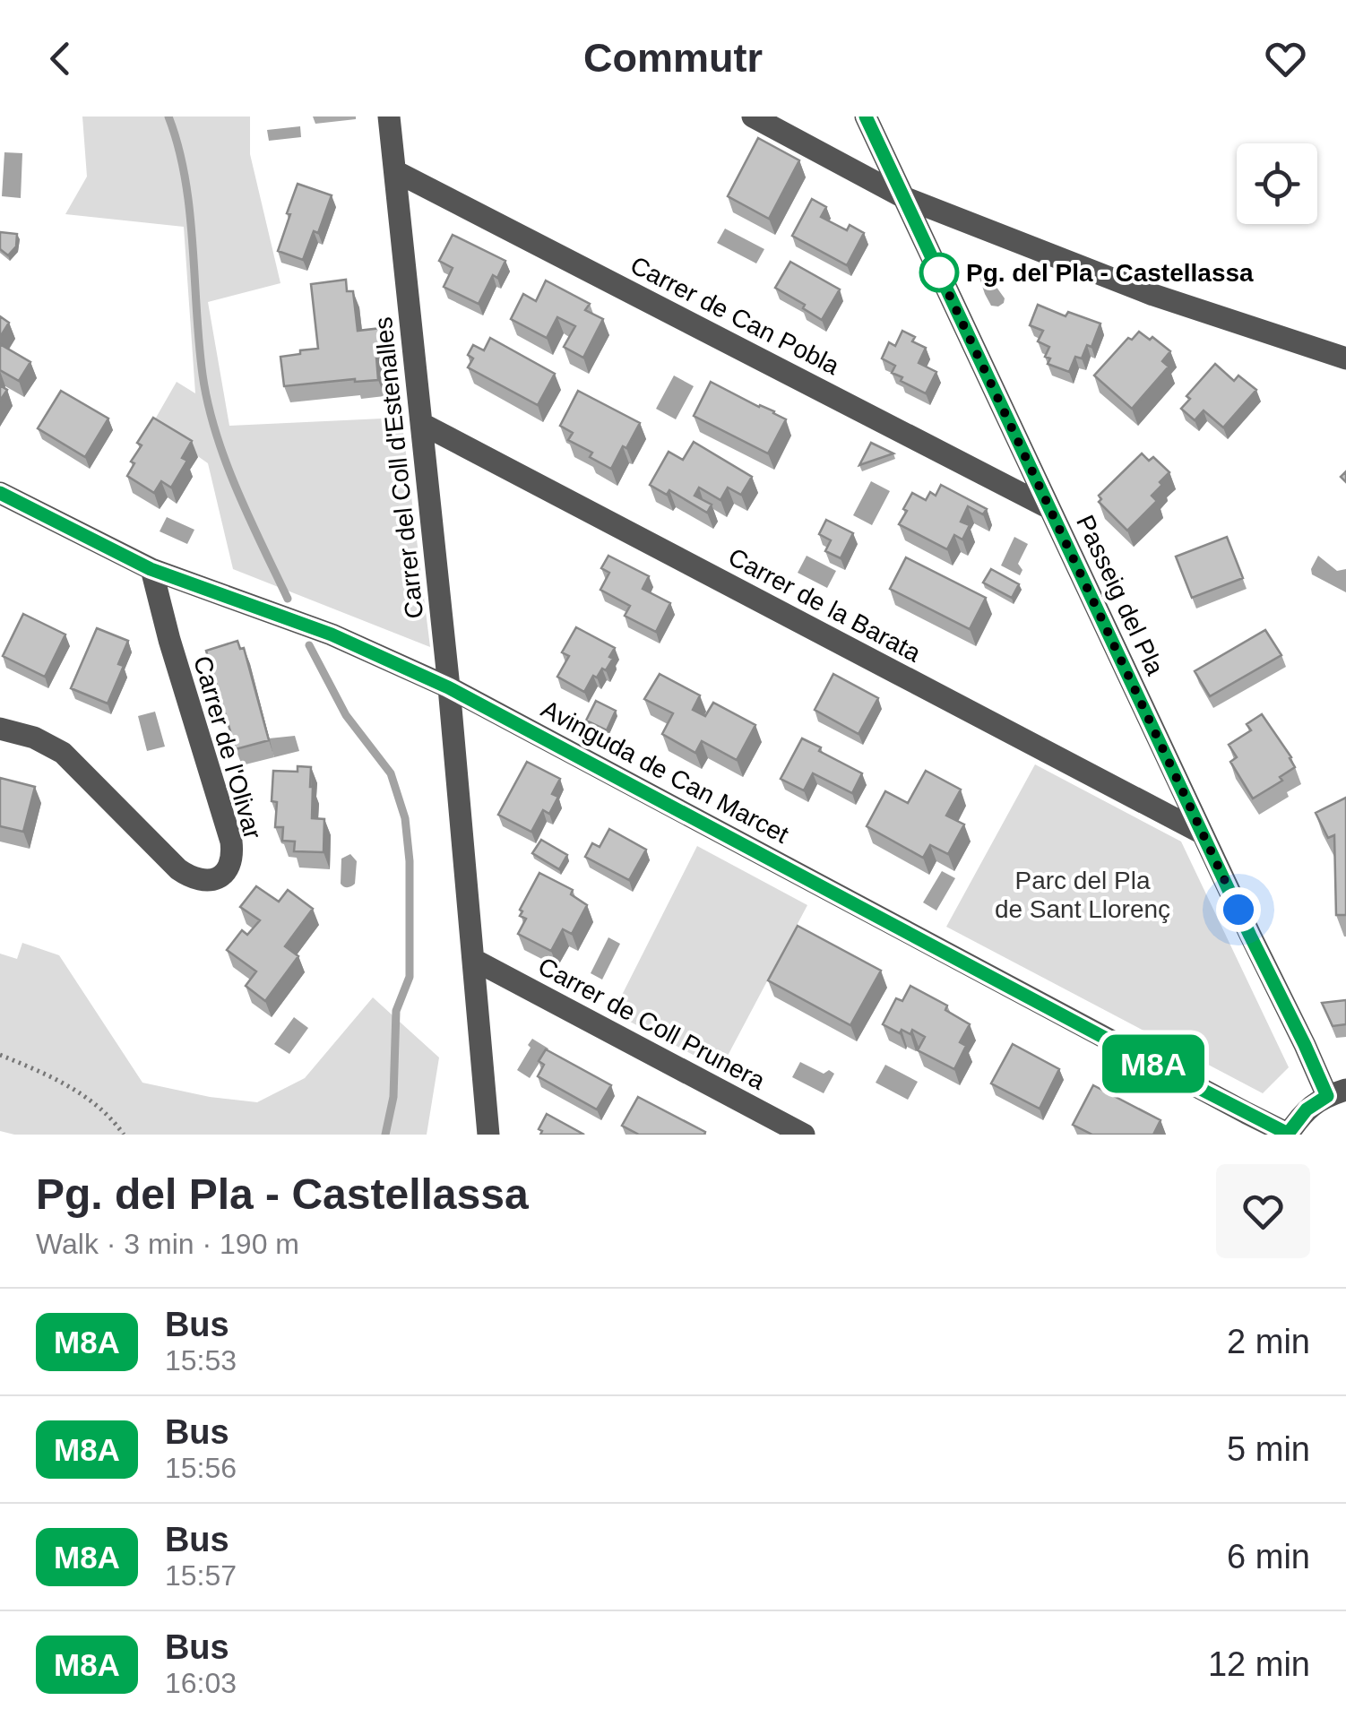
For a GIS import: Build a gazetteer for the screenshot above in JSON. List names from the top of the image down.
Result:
{
  "streets": {
    "street": [
      "Carrer de Can Pobla",
      "Carrer del Coll d'Estenalles",
      "Passeig del Pla",
      "Carrer de la Barata",
      "Carrer de l'Olivar",
      "Avinguda de Can Marcet",
      "Carrer de Coll Prunera"
    ]
  },
  "crossings": [
    ["Carrer de Can Pobla", "Carrer del Coll d'Estenalles"],
    ["Carrer de Can Pobla", "Passeig del Pla"],
    ["Carrer del Coll d'Estenalles", "Carrer de la Barata"],
    ["Carrer del Coll d'Estenalles", "Avinguda de Can Marcet"],
    ["Carrer del Coll d'Estenalles", "Carrer de Coll Prunera"],
    ["Passeig del Pla", "Carrer de la Barata"],
    ["Carrer de l'Olivar", "Avinguda de Can Marcet"]
  ],
  "parks": ["Parc del Pla de Sant Llorenç"],
  "places": ["Pg. del Pla - Castellassa"],
  "lines": ["bus line M8A"],
  "page": {
    "header": "Commutr",
    "on_map": "M8A",
    "heading": ["Pg. del Pla - Castellassa", "Walk · 3 min · 190 m"],
    "list": [
      {
        "mark": "M8A",
        "name": "Bus",
        "note": "15:53",
        "value": "2 min"
      },
      {
        "mark": "M8A",
        "name": "Bus",
        "note": "15:56",
        "value": "5 min"
      },
      {
        "mark": "M8A",
        "name": "Bus",
        "note": "15:57",
        "value": "6 min"
      },
      {
        "mark": "M8A",
        "name": "Bus",
        "note": "16:03",
        "value": "12 min"
      }
    ]
  }
}
